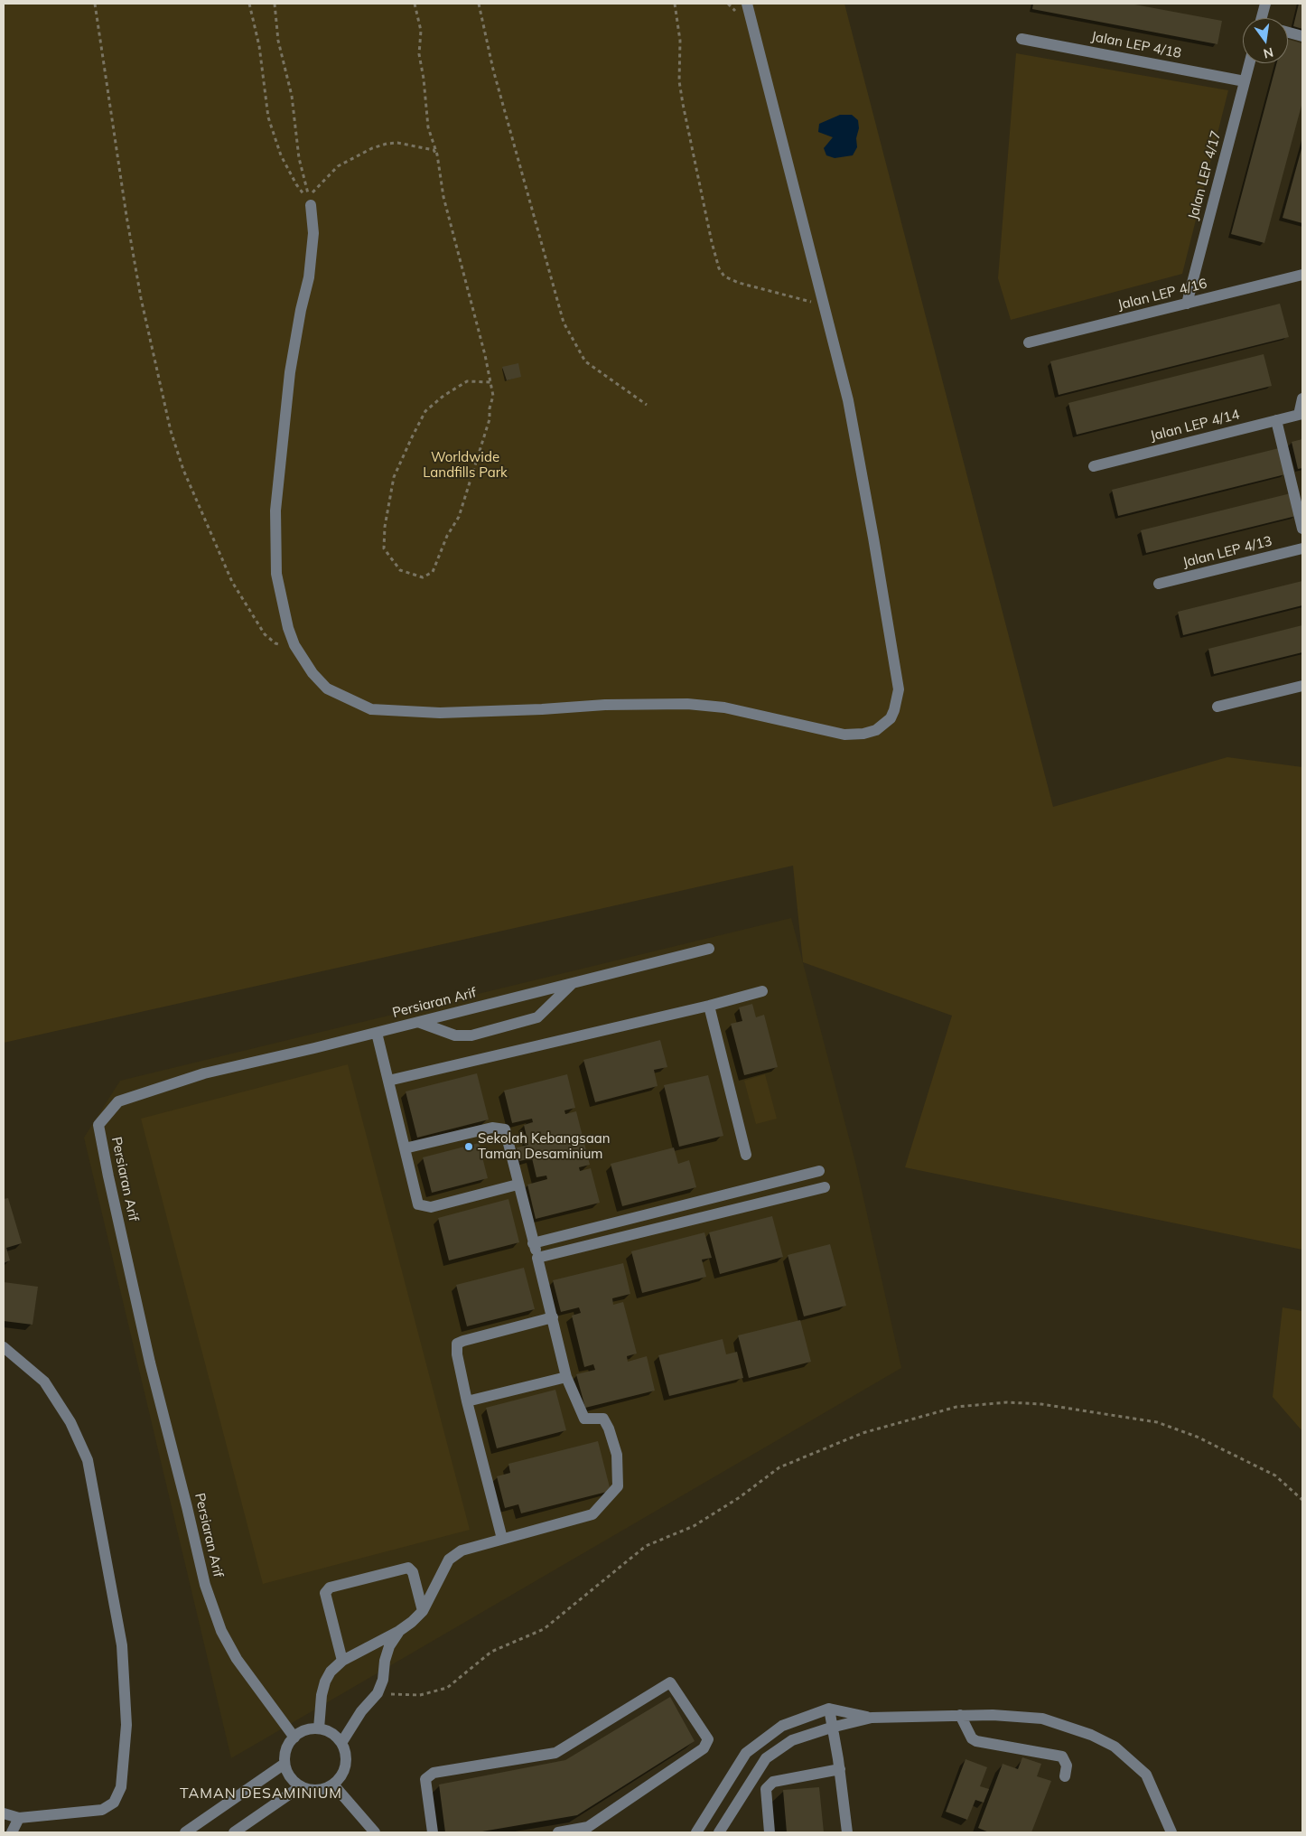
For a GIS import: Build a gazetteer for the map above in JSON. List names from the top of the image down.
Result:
{
  "streets": {
    "street": [
      "Jalan LEP 4/18",
      "Jalan LEP 4/17",
      "Jalan LEP 4/16",
      "Jalan LEP 4/14",
      "Jalan LEP 4/13",
      "Persiaran Arif"
    ]
  },
  "crossings": [
    ["Jalan LEP 4/18", "Jalan LEP 4/17"],
    ["Jalan LEP 4/17", "Jalan LEP 4/16"]
  ],
  "districts": ["TAMAN DESAMINIUM"],
  "parks": ["Worldwide Landfills Park"],
  "places": ["Sekolah Kebangsaan Taman Desaminium"],
  "north": "bottom"
}
